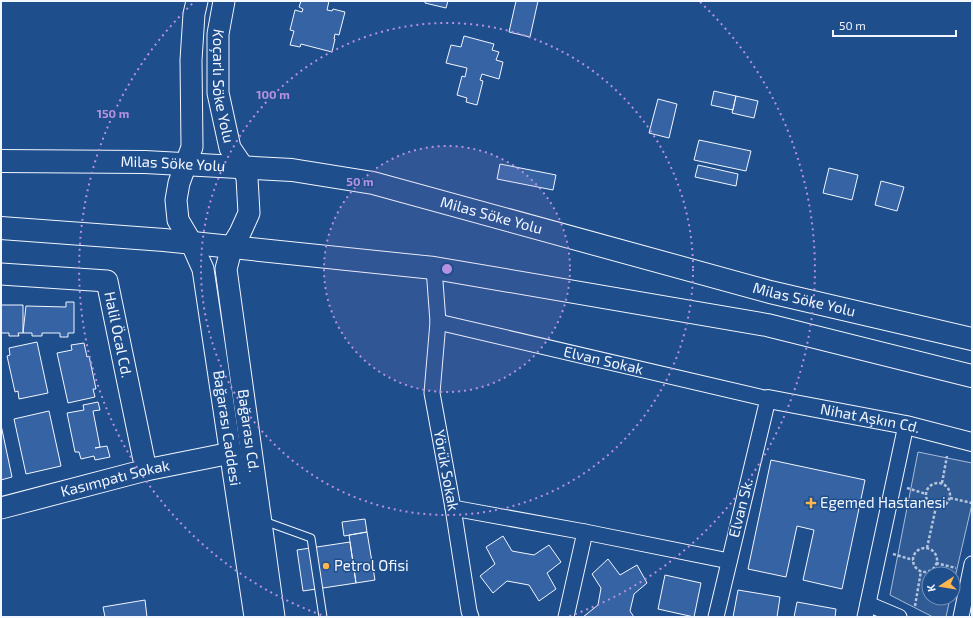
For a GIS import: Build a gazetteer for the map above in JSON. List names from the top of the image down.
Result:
{
  "streets": {
    "highway": ["Milas Söke Yolu"],
    "main road": [
      "Koçarlı Söke Yolu",
      "Halil Öcal Cd.",
      "Bağarası Caddesi",
      "Bağarası Cd.",
      "Kasımpatı Sokak"
    ],
    "street": [
      "Elvan Sokak",
      "Nihat Aşkın Cd.",
      "Yörük Sokak",
      "Elvan Sk."
    ]
  },
  "crossings": [
    ["Koçarlı Söke Yolu", "Milas Söke Yolu"],
    ["Koçarlı Söke Yolu", "Bağarası Caddesi"],
    ["Koçarlı Söke Yolu", "Bağarası Cd."],
    ["Milas Söke Yolu", "Bağarası Caddesi"],
    ["Milas Söke Yolu", "Bağarası Cd."],
    ["Halil Öcal Cd.", "Kasımpatı Sokak"],
    ["Elvan Sokak", "Nihat Aşkın Cd."],
    ["Elvan Sokak", "Yörük Sokak"],
    ["Elvan Sokak", "Elvan Sk."],
    ["Nihat Aşkın Cd.", "Elvan Sk."],
    ["Bağarası Caddesi", "Bağarası Cd."],
    ["Bağarası Caddesi", "Kasımpatı Sokak"]
  ],
  "places": {
    "health": ["Egemed Hastanesi"],
    "other": ["Petrol Ofisi"]
  },
  "scale_bar": "50 m",
  "north": "left",
  "rings": ["100 m", "150 m", "50 m"]
}
